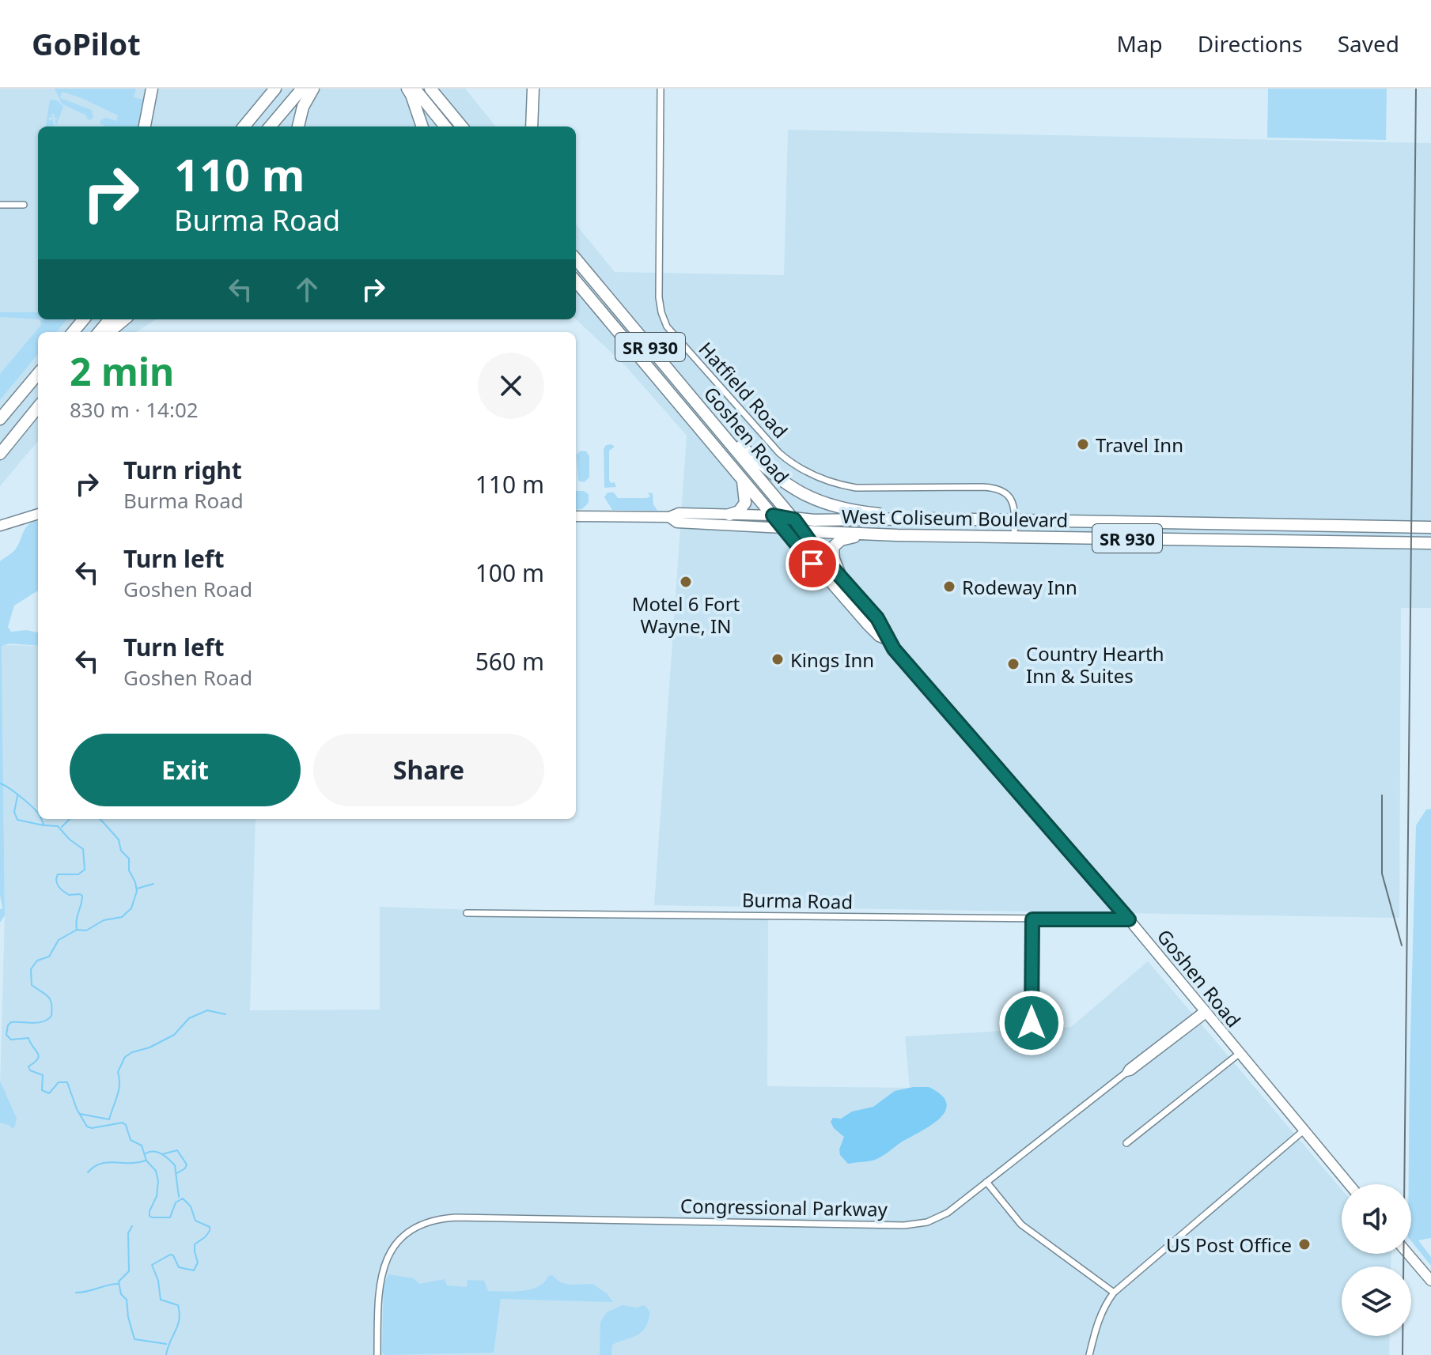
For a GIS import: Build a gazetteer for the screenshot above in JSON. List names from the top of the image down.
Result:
{
  "streets": {
    "highway": ["SR 930", "Goshen Road", "West Coliseum Boulevard"],
    "street": ["Hatfield Road", "Burma Road", "Congressional Parkway"]
  },
  "crossings": [
    ["SR 930", "Goshen Road"],
    ["SR 930", "West Coliseum Boulevard"],
    ["Hatfield Road", "West Coliseum Boulevard"],
    ["Goshen Road", "West Coliseum Boulevard"],
    ["Goshen Road", "Burma Road"],
    ["Goshen Road", "Congressional Parkway"]
  ],
  "places": [
    "Travel Inn",
    "Motel 6 Fort Wayne, IN",
    "Rodeway Inn",
    "Kings Inn",
    "Country Hearth Inn & Suites",
    "US Post Office"
  ],
  "page": {
    "header": "GoPilot",
    "nav": ["Map", "Directions", "Saved"],
    "turn": ["110 m", "Burma Road"],
    "heading": ["2 min", "830 m · 14:02"],
    "list": [
      {
        "name": "Turn right",
        "note": "Burma Road",
        "value": "110 m"
      },
      {
        "name": "Turn left",
        "note": "Goshen Road",
        "value": "100 m"
      },
      {
        "name": "Turn left",
        "note": "Goshen Road",
        "value": "560 m"
      }
    ],
    "buttons": ["Exit", "Share"]
  }
}
